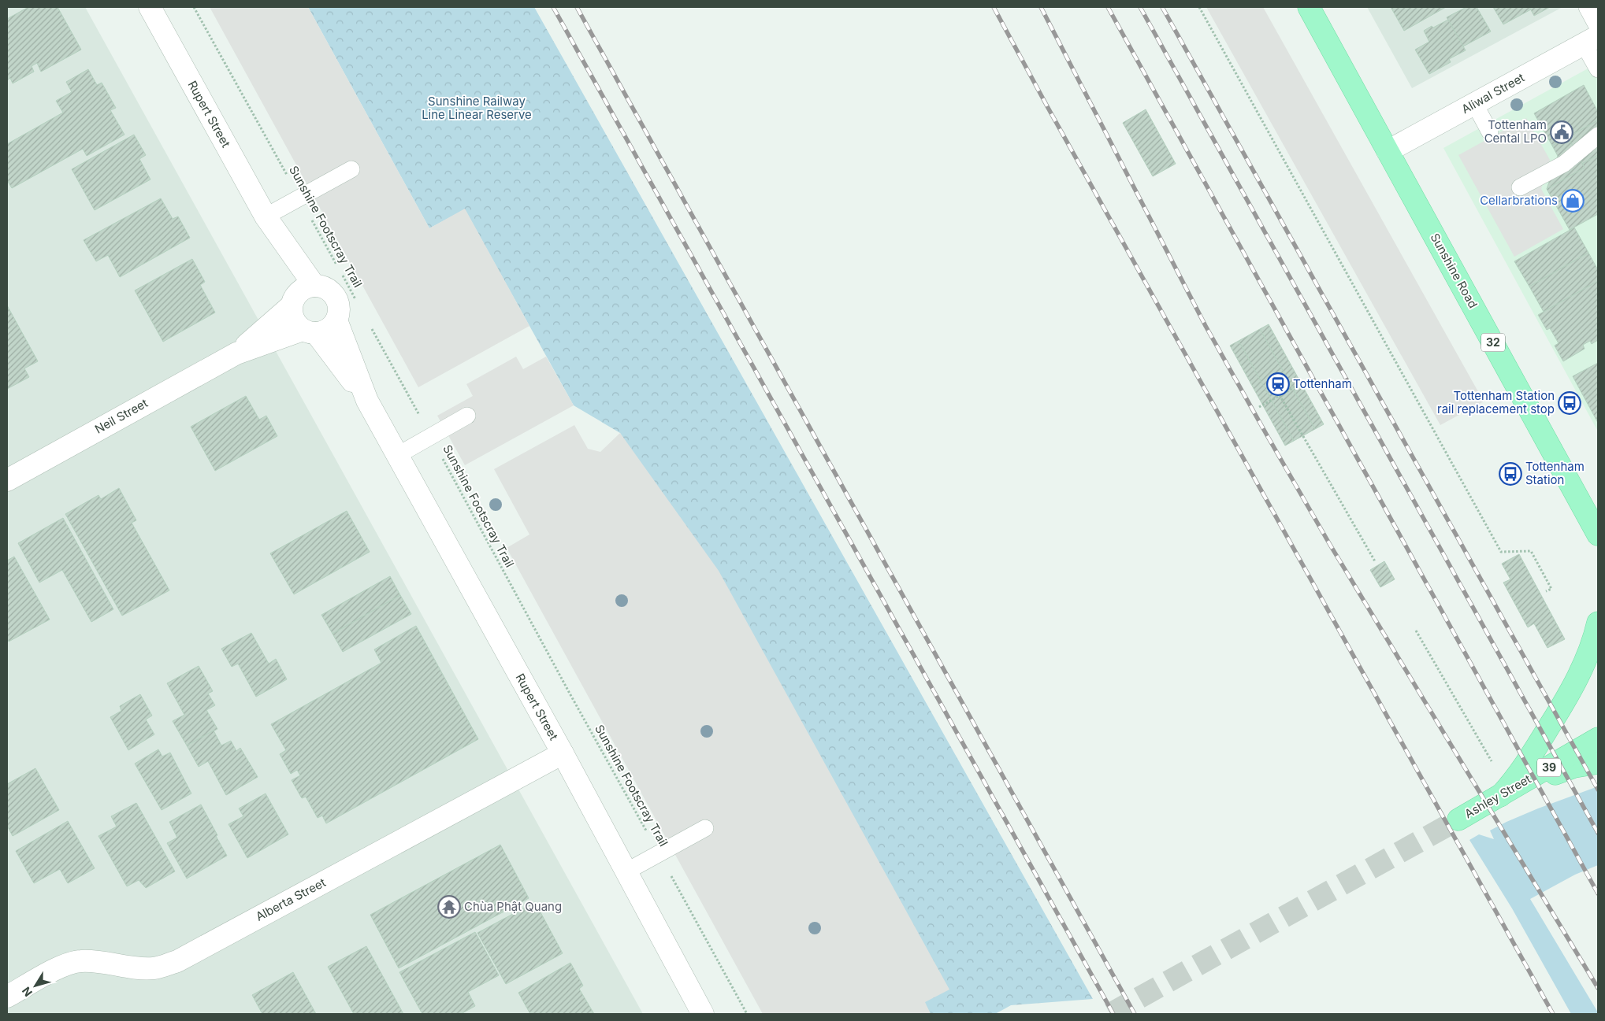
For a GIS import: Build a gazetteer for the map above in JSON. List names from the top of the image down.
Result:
{
  "streets": {
    "main road": [
      "Sunshine Road",
      "32",
      "39",
      "Ashley Street"
    ],
    "street": [
      "Aliwal Street",
      "Rupert Street",
      "Neil Street",
      "Alberta Street"
    ],
    "path": ["Sunshine Footscray Trail"]
  },
  "crossings": [
    ["Aliwal Street", "Sunshine Road"],
    ["Rupert Street", "Neil Street"],
    ["Rupert Street", "Alberta Street"],
    ["39", "Ashley Street"]
  ],
  "parks": ["Sunshine Railway Line Linear Reserve"],
  "places": {
    "public building": ["Tottenham Cental LPO"],
    "shop": ["Cellarbrations"],
    "station": ["Tottenham"],
    "bus stop": ["Tottenham Station rail replacement stop", "Tottenham Station"],
    "temple": ["Chùa Phật Quang"]
  },
  "north": "bottom left"
}
